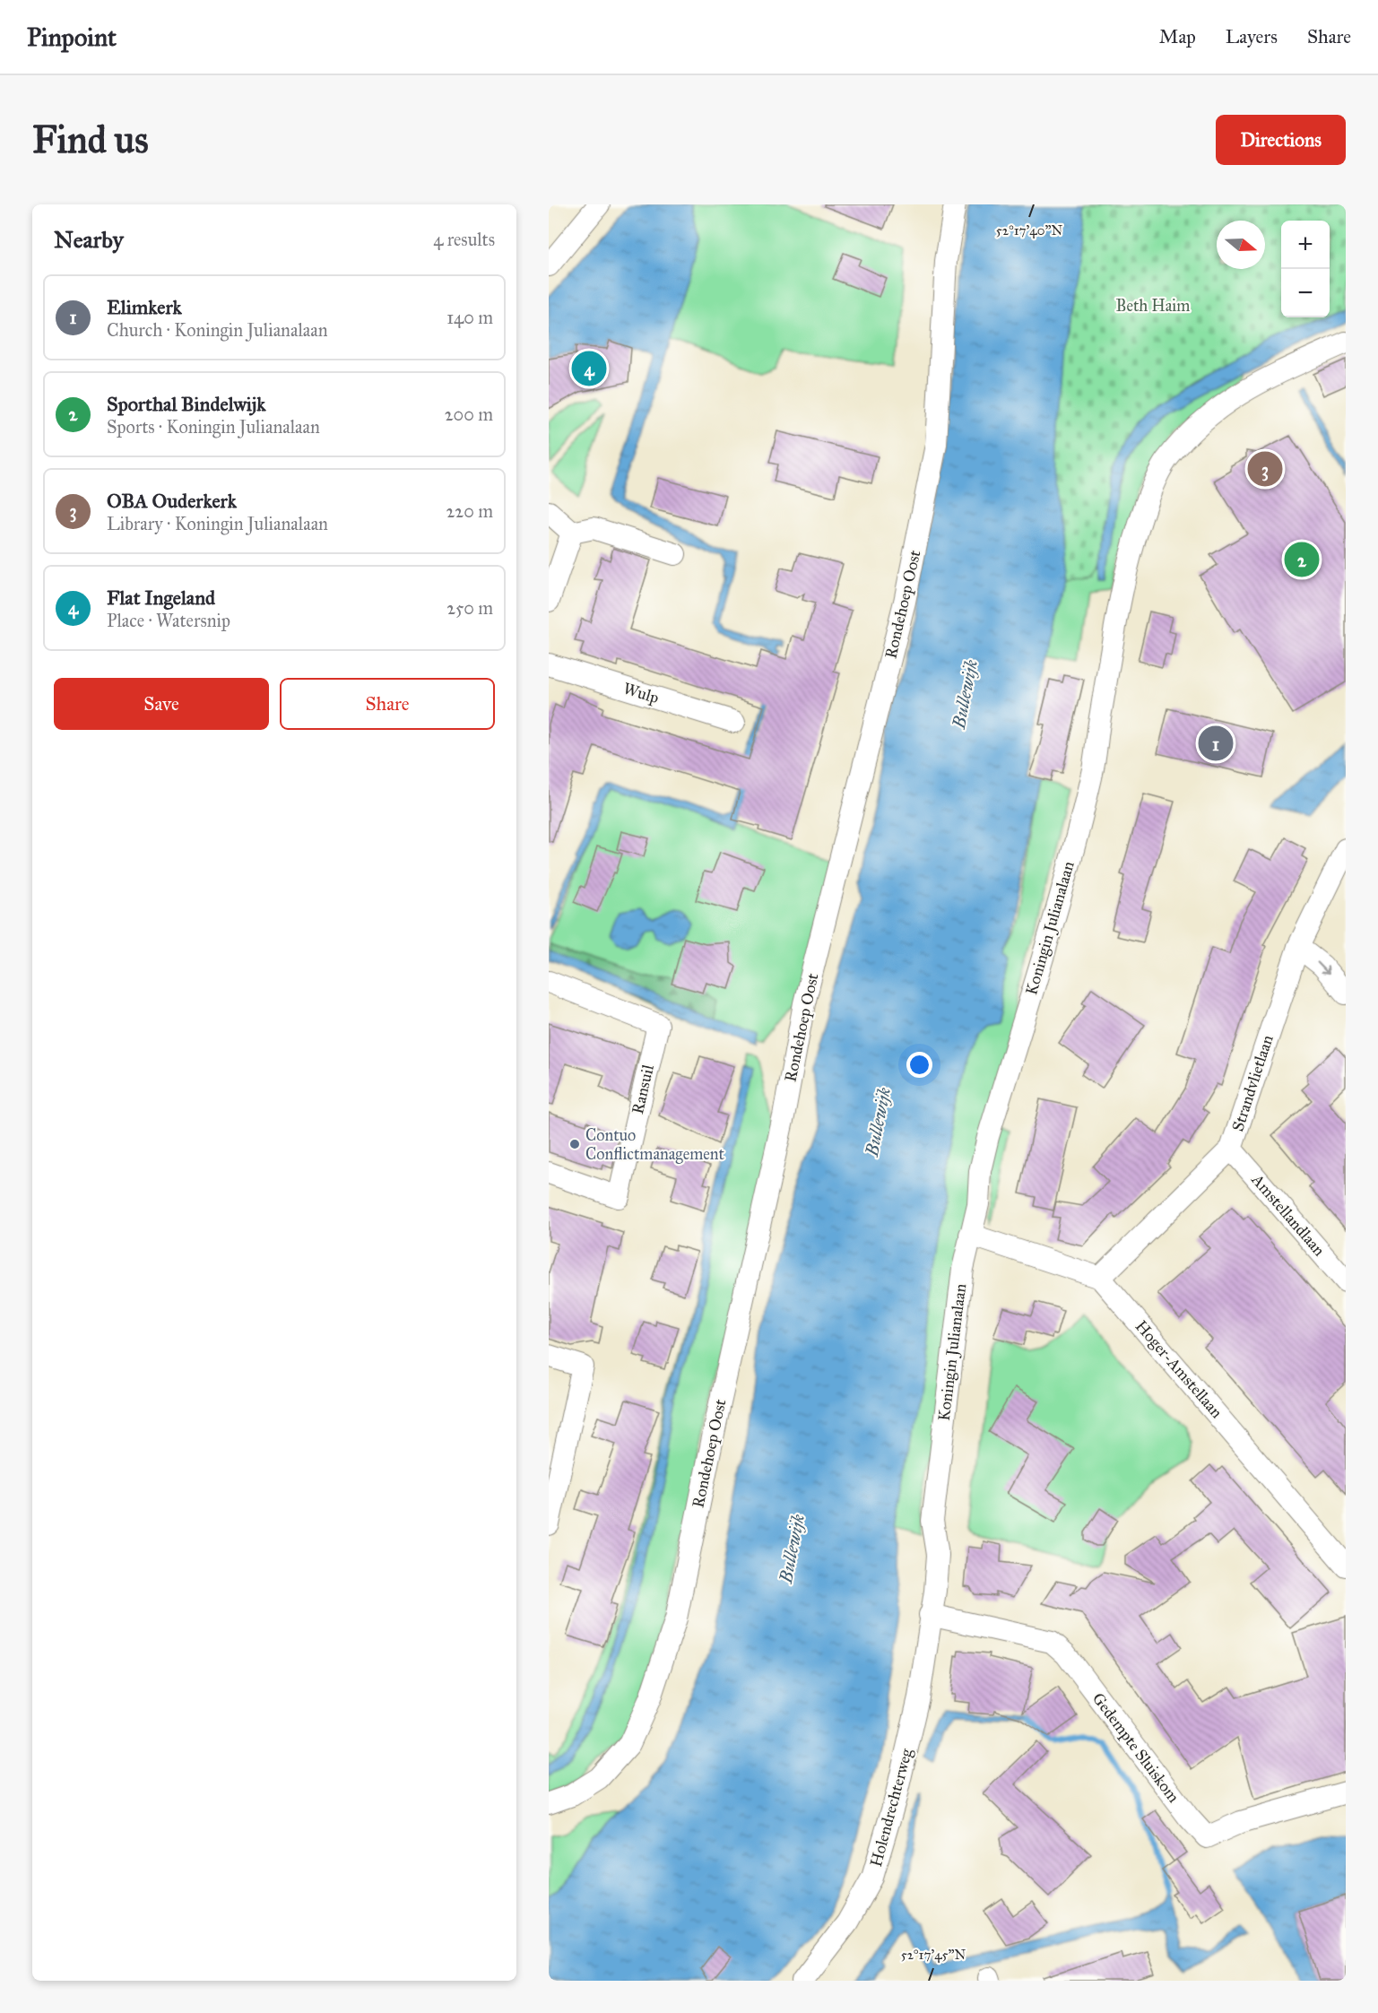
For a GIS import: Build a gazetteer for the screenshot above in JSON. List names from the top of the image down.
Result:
{
  "streets": {
    "street": [
      "Rondehoep Oost",
      "Wulp",
      "Koningin Julianalaan",
      "Strandvlietlaan",
      "Ransuil",
      "Amstellandlaan",
      "Hoger-Amstellaan",
      "Gedempte Sluiskom",
      "Holendrechterweg"
    ]
  },
  "crossings": [
    ["Koningin Julianalaan", "Gedempte Sluiskom"],
    ["Koningin Julianalaan", "Holendrechterweg"],
    ["Strandvlietlaan", "Amstellandlaan"],
    ["Strandvlietlaan", "Hoger-Amstellaan"],
    ["Gedempte Sluiskom", "Holendrechterweg"]
  ],
  "water": ["Bullewijk"],
  "parks": ["Beth Haim"],
  "places": ["Contuo Conflictmanagement"],
  "north": "right",
  "page": {
    "header": "Pinpoint",
    "nav": ["Map", "Layers", "Share"],
    "buttons": [
      "Directions",
      ["Save", "Share"]
    ],
    "title": "Find us",
    "heading": ["Nearby", "4 results"],
    "map_buttons": ["+", "−"],
    "list": [
      {
        "mark": "1",
        "name": "Elimkerk",
        "note": "Church · Koningin Julianalaan",
        "value": "140 m"
      },
      {
        "mark": "2",
        "name": "Sporthal Bindelwijk",
        "note": "Sports · Koningin Julianalaan",
        "value": "200 m"
      },
      {
        "mark": "3",
        "name": "OBA Ouderkerk",
        "note": "Library · Koningin Julianalaan",
        "value": "220 m"
      },
      {
        "mark": "4",
        "name": "Flat Ingeland",
        "note": "Place · Watersnip",
        "value": "250 m"
      }
    ],
    "pins": [
      "4",
      "3",
      "2",
      "1"
    ]
  },
  "coordinates": ["52°17'40\"N", "52°17'45\"N"]
}
